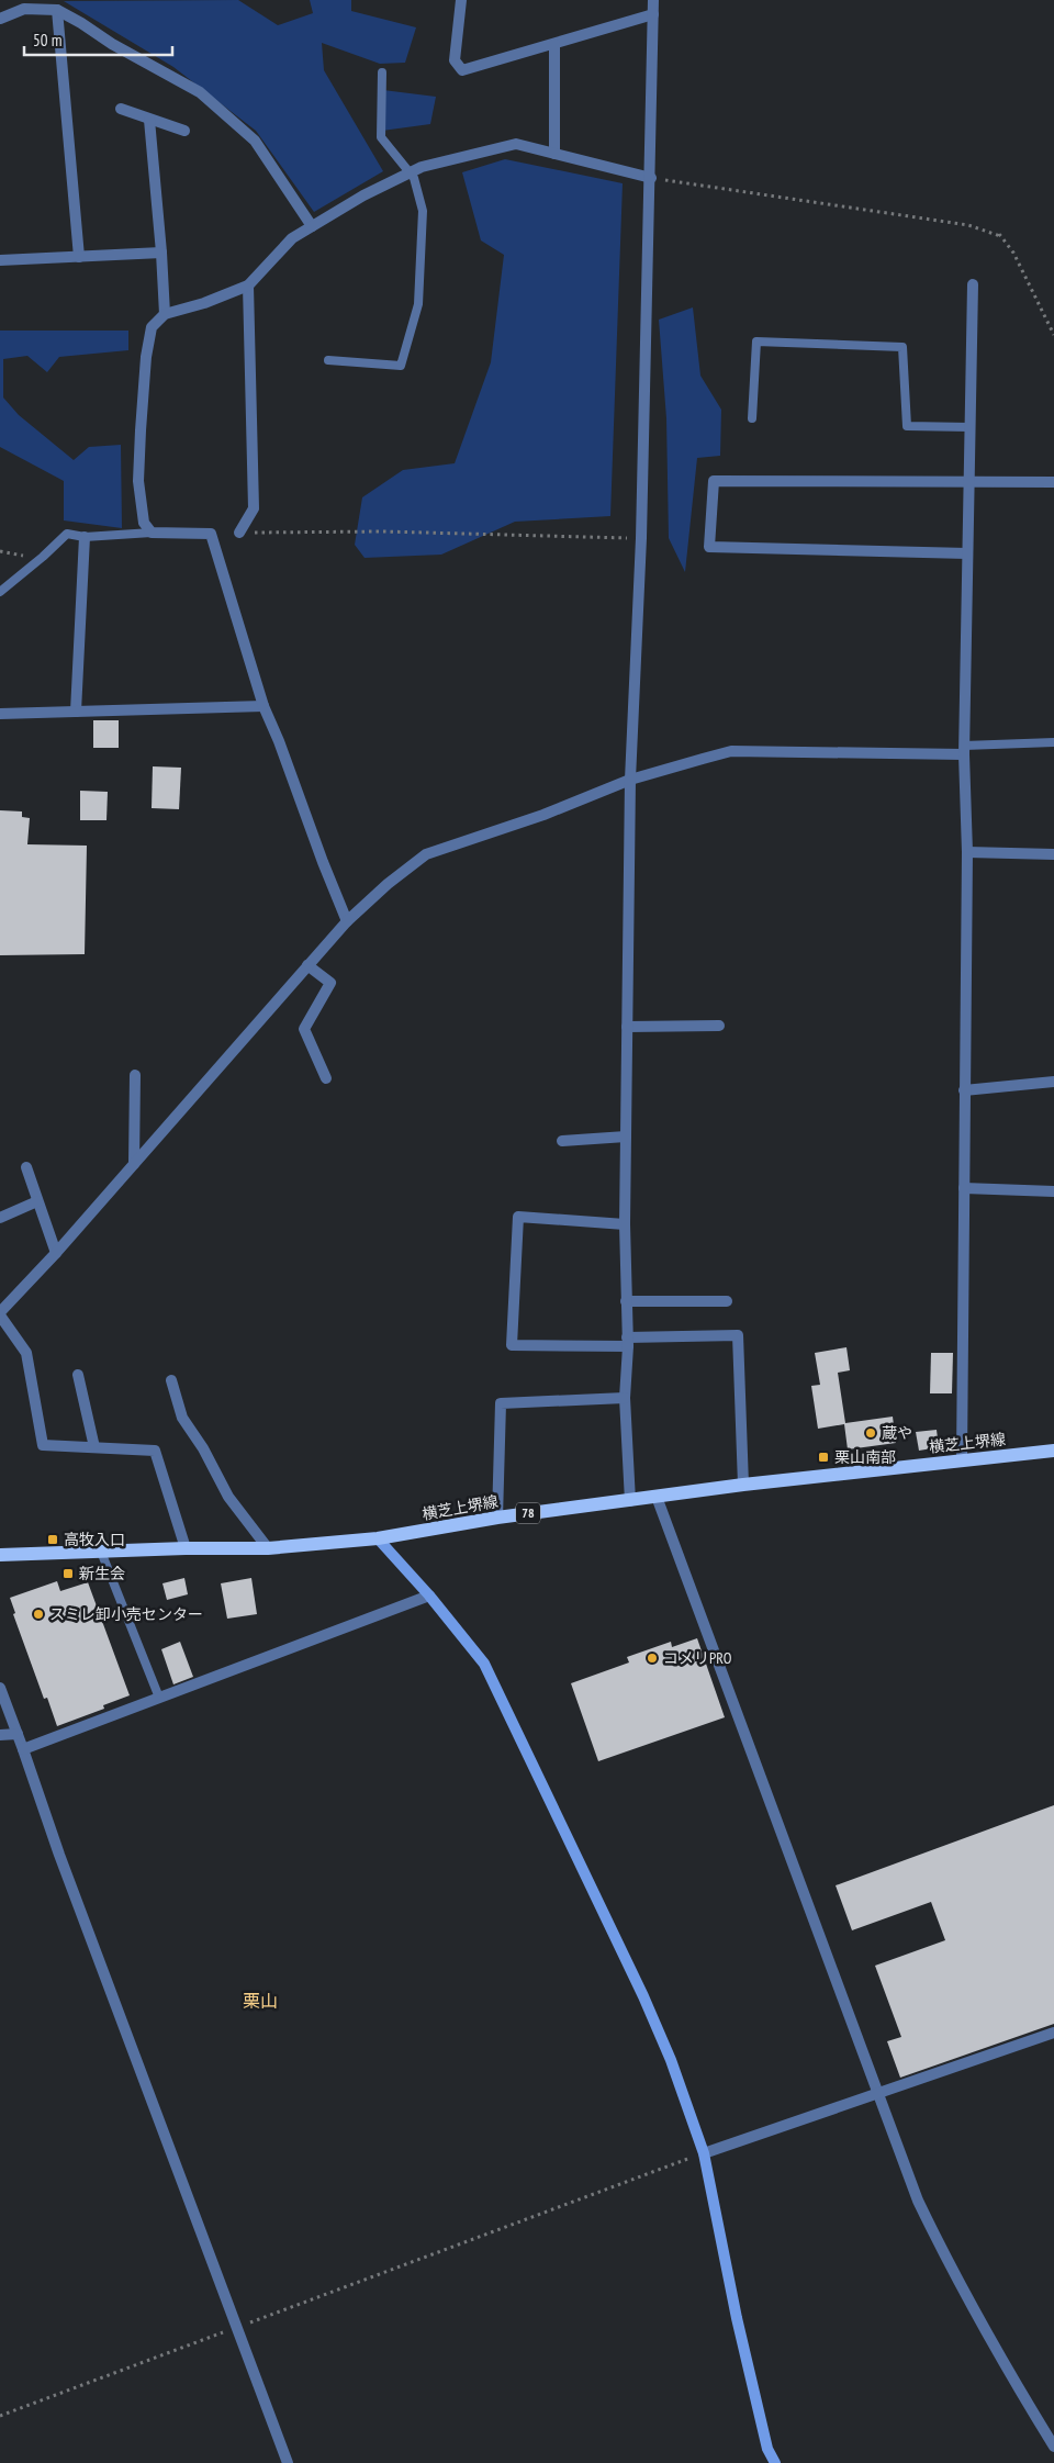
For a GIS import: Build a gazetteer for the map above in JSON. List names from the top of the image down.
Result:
{
  "streets": {
    "main road": ["横芝上堺線", "78"]
  },
  "districts": ["栗山"],
  "places": {
    "other": ["蔵や", "スミレ卸小売センター", "コメリPRO"],
    "transit": ["栗山南部", "高牧入口", "新生会"]
  },
  "scale_bar": "50 m"
}
